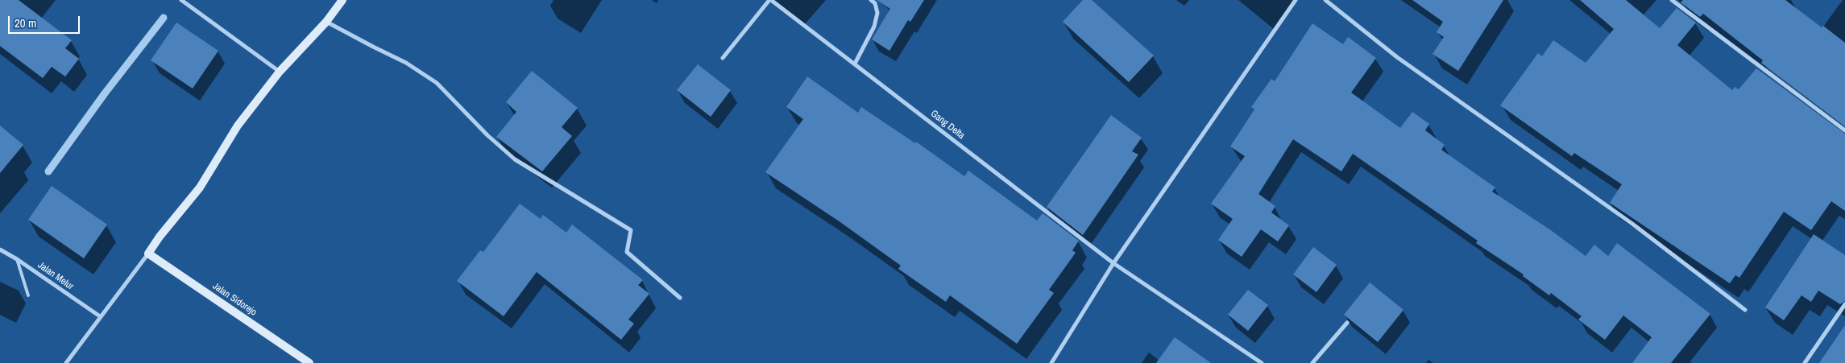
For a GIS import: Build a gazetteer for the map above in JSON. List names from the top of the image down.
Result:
{
  "streets": {
    "street": ["Gang Delta", "Jalan Melur", "Jalan Sidorejo"]
  },
  "scale_bar": "20 m"
}
